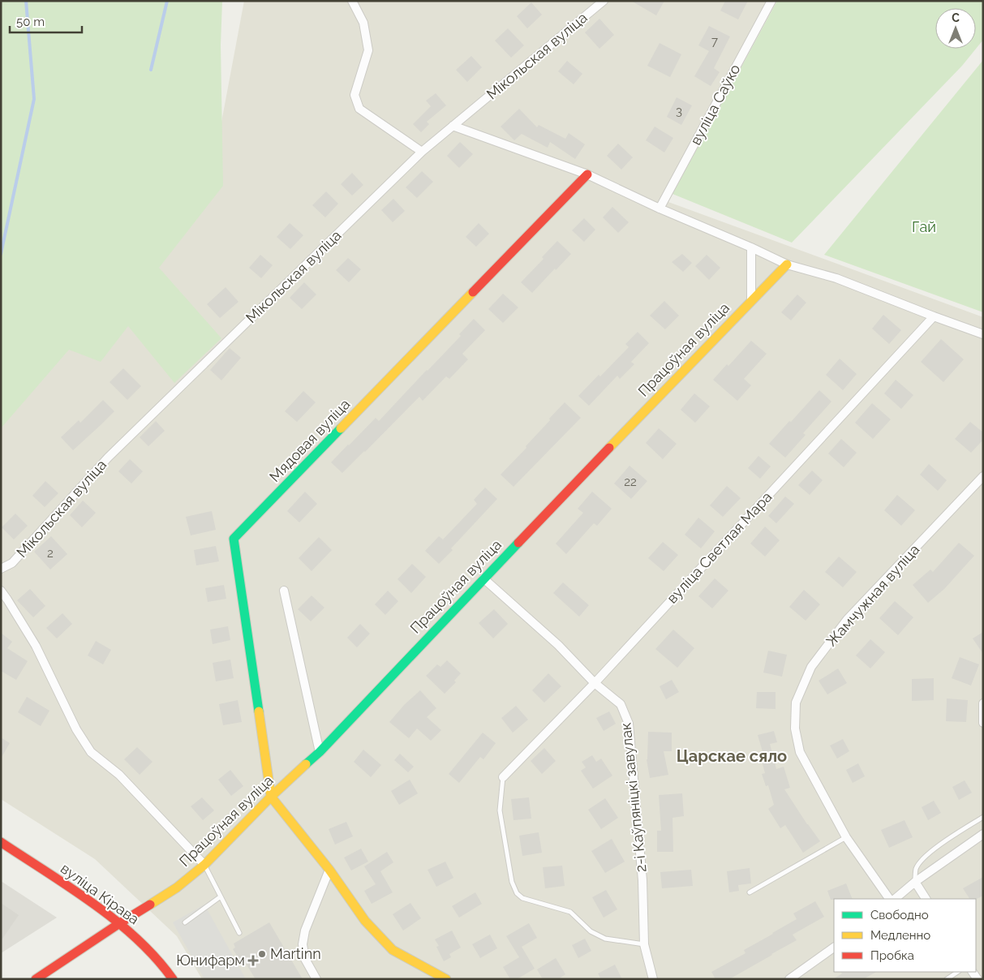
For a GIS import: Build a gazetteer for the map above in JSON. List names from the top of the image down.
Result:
{
  "streets": {
    "street": [
      "Мікольская вуліца",
      "вуліца Саўко",
      "Працоўная вуліца",
      "Мядовая вуліца",
      "вуліца Светлая Мара",
      "Жамчужная вуліца",
      "2-і Каўпяніцкі завулак",
      "вуліца Кірава"
    ]
  },
  "crossings": [
    ["Працоўная вуліца", "Мядовая вуліца"],
    ["Працоўная вуліца", "2-і Каўпяніцкі завулак"],
    ["Працоўная вуліца", "вуліца Кірава"],
    ["вуліца Светлая Мара", "2-і Каўпяніцкі завулак"]
  ],
  "districts": ["Царскае сяло"],
  "parks": ["Гай"],
  "places": {
    "other": ["Martinn"],
    "health": ["Юнифарм"]
  },
  "house_numbers": [
    "7",
    "3",
    "22",
    "2"
  ],
  "legend": ["Свободно", "Медленно", "Пробка"],
  "scale_bar": "50 m",
  "north": "top"
}
